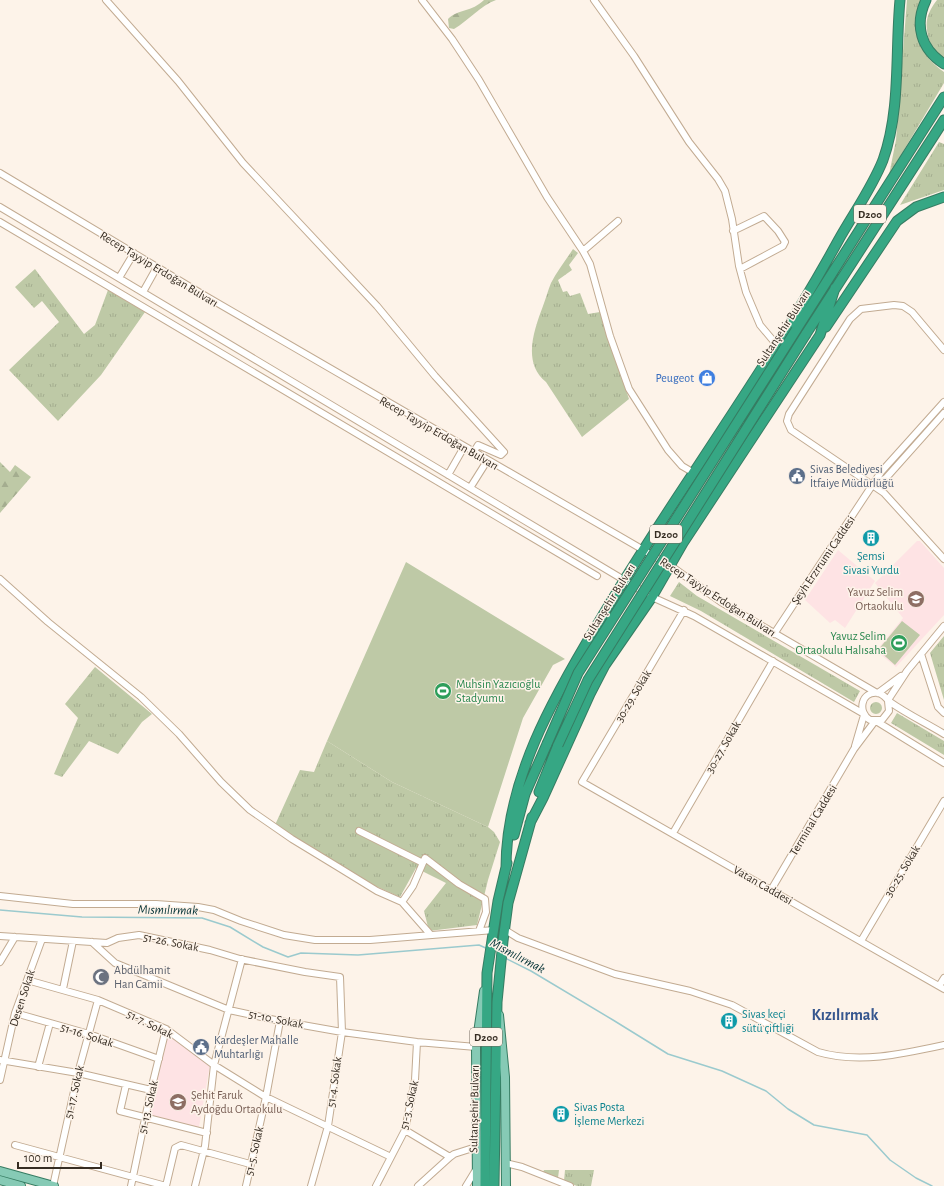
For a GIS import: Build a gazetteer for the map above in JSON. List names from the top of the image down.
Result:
{
  "streets": {
    "highway": ["D200", "Sultanşehir Bulvarı"],
    "street": [
      "Recep Tayyip Erdoğan Bulvarı",
      "Şeyh Erzrrumi Caddesi",
      "30-29. Sokak",
      "30-27. Sokak",
      "Terminal Caddesi",
      "30-25. Sokak",
      "Vatan Caddesi",
      "51-26. Sokak",
      "Desen Sokak",
      "51-10. Sokak",
      "51-7. Sokak",
      "51-16. Sokak",
      "51-4. Sokak",
      "51-17. Sokak",
      "51-3. Sokak",
      "51-13. Sokak",
      "51-5. Sokak"
    ]
  },
  "crossings": [
    ["Recep Tayyip Erdoğan Bulvarı", "Şeyh Erzrrumi Caddesi"],
    ["Recep Tayyip Erdoğan Bulvarı", "30-29. Sokak"],
    ["Recep Tayyip Erdoğan Bulvarı", "30-27. Sokak"],
    ["Recep Tayyip Erdoğan Bulvarı", "Terminal Caddesi"],
    ["30-29. Sokak", "Vatan Caddesi"],
    ["30-27. Sokak", "Vatan Caddesi"],
    ["Terminal Caddesi", "Vatan Caddesi"],
    ["30-25. Sokak", "Vatan Caddesi"],
    ["51-26. Sokak", "Desen Sokak"],
    ["51-26. Sokak", "51-10. Sokak"],
    ["51-26. Sokak", "51-4. Sokak"],
    ["Desen Sokak", "51-7. Sokak"],
    ["Desen Sokak", "51-16. Sokak"],
    ["51-10. Sokak", "51-4. Sokak"],
    ["51-10. Sokak", "51-3. Sokak"],
    ["51-10. Sokak", "51-5. Sokak"],
    ["51-7. Sokak", "51-4. Sokak"],
    ["51-7. Sokak", "51-17. Sokak"],
    ["51-7. Sokak", "51-3. Sokak"],
    ["51-7. Sokak", "51-13. Sokak"],
    ["51-7. Sokak", "51-5. Sokak"],
    ["51-16. Sokak", "51-17. Sokak"],
    ["51-16. Sokak", "51-13. Sokak"]
  ],
  "districts": ["Kızılırmak"],
  "water": ["Mısmılırmak"],
  "places": {
    "shop": ["Peugeot"],
    "public building": ["Sivas Belediyesi İtfaiye Müdürlüğü", "Kardeşler Mahalle Muhtarlığı"],
    "building": ["Şemsi Sivasi Yurdu", "Sivas keçi sütü çiftliği", "Sivas Posta İşleme Merkezi"],
    "school or university": ["Yavuz Selim Ortaokulu", "Şehit Faruk Aydoğdu Ortaokulu"],
    "sports": ["Yavuz Selim Ortaokulu Halısaha", "Muhsin Yazıcıoğlu Stadyumu"],
    "mosque": ["Abdülhamit Han Camii"]
  },
  "scale_bar": "100 m"
}
